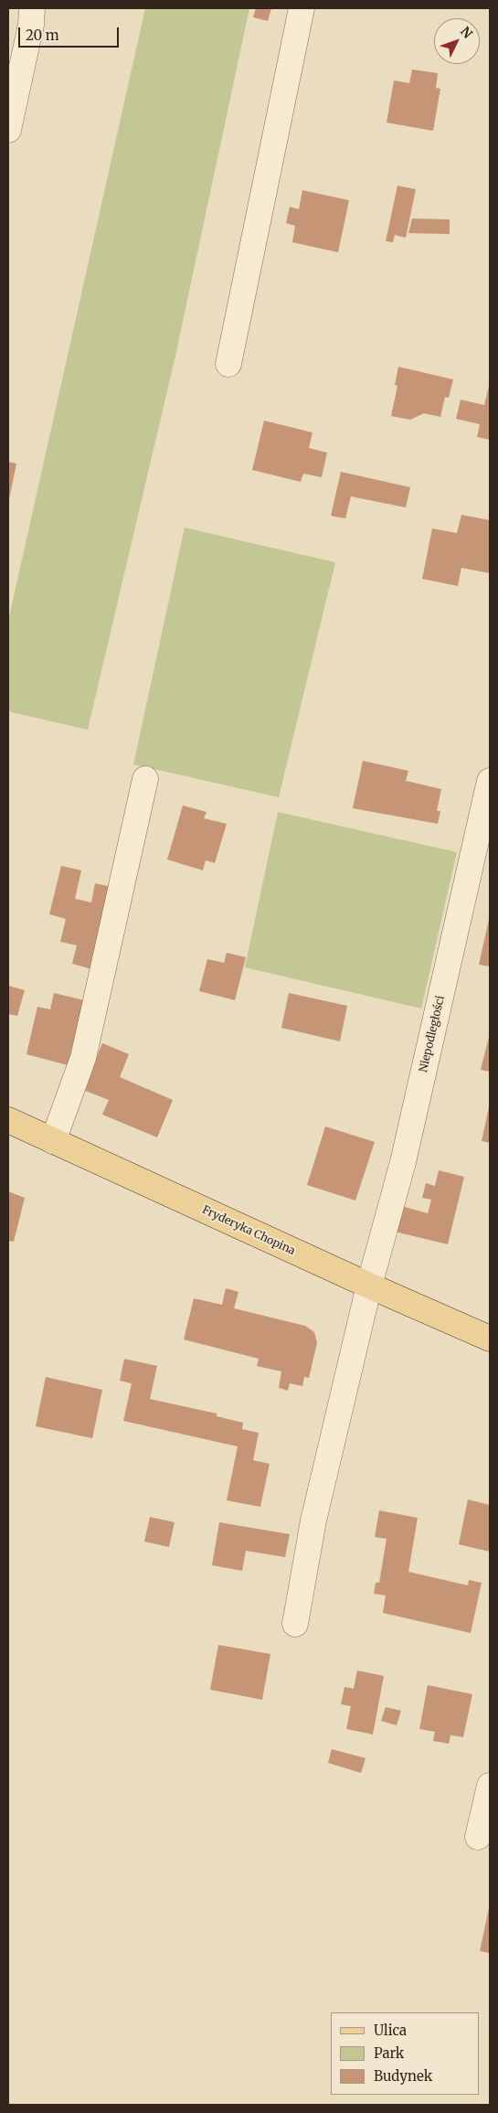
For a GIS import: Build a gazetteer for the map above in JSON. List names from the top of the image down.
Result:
{
  "streets": {
    "main road": ["Fryderyka Chopina"],
    "street": ["Niepodległości"]
  },
  "crossings": [
    ["Niepodległości", "Fryderyka Chopina"]
  ],
  "legend": ["Ulica", "Park", "Budynek"],
  "scale_bar": "20 m",
  "north": "top right"
}
